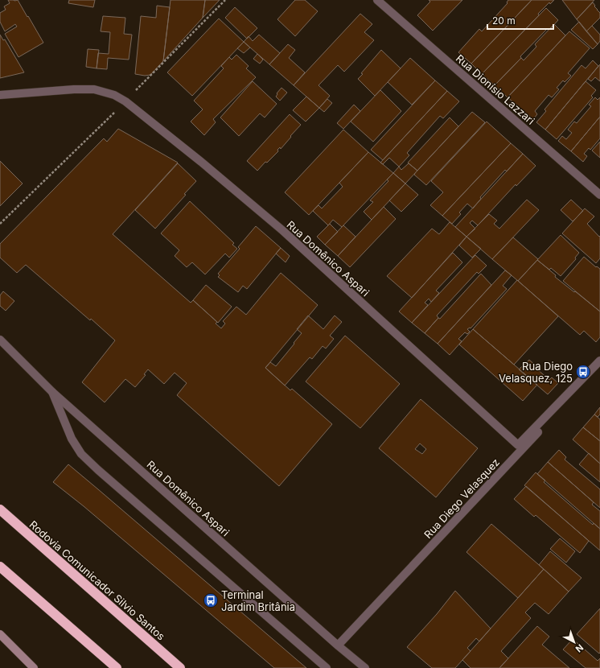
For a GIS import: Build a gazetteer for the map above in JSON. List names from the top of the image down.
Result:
{
  "streets": {
    "highway": ["Rodovia Comunicador Silvio Santos"],
    "street": ["Rua Dionísio Lazzari", "Rua Domênico Aspari", "Rua Diego Velasquez"]
  },
  "crossings": [
    ["Rua Domênico Aspari", "Rua Diego Velasquez"]
  ],
  "places": {
    "bus stop": ["Rua Diego Velasquez, 125", "Terminal Jardim Britânia"]
  },
  "scale_bar": "20 m",
  "north": "bottom right"
}
